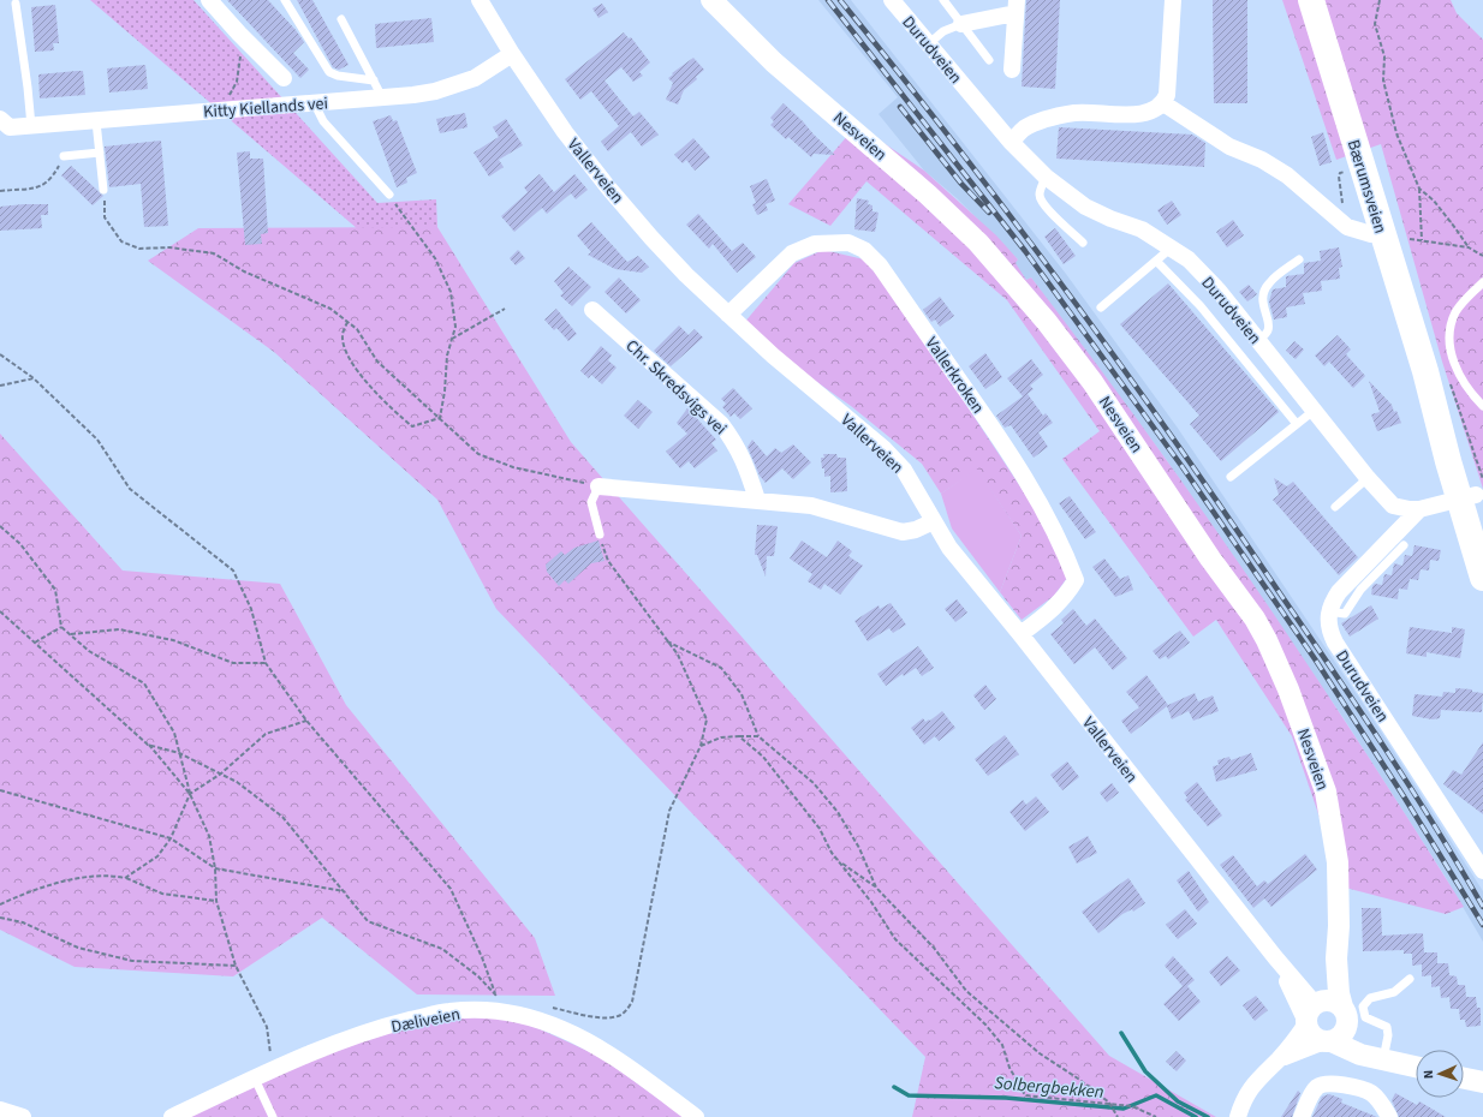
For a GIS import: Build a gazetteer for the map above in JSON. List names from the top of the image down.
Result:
{
  "streets": {
    "main road": ["Bærumsveien"],
    "street": [
      "Durudveien",
      "Kitty Kiellands vei",
      "Nesveien",
      "Vallerveien",
      "Vallerkroken",
      "Chr. Skredsvigs vei",
      "Dæliveien"
    ]
  },
  "crossings": [
    ["Durudveien", "Bærumsveien"],
    ["Kitty Kiellands vei", "Vallerveien"],
    ["Nesveien", "Vallerveien"],
    ["Vallerveien", "Vallerkroken"]
  ],
  "water": ["Solbergbekken"],
  "north": "left"
}
